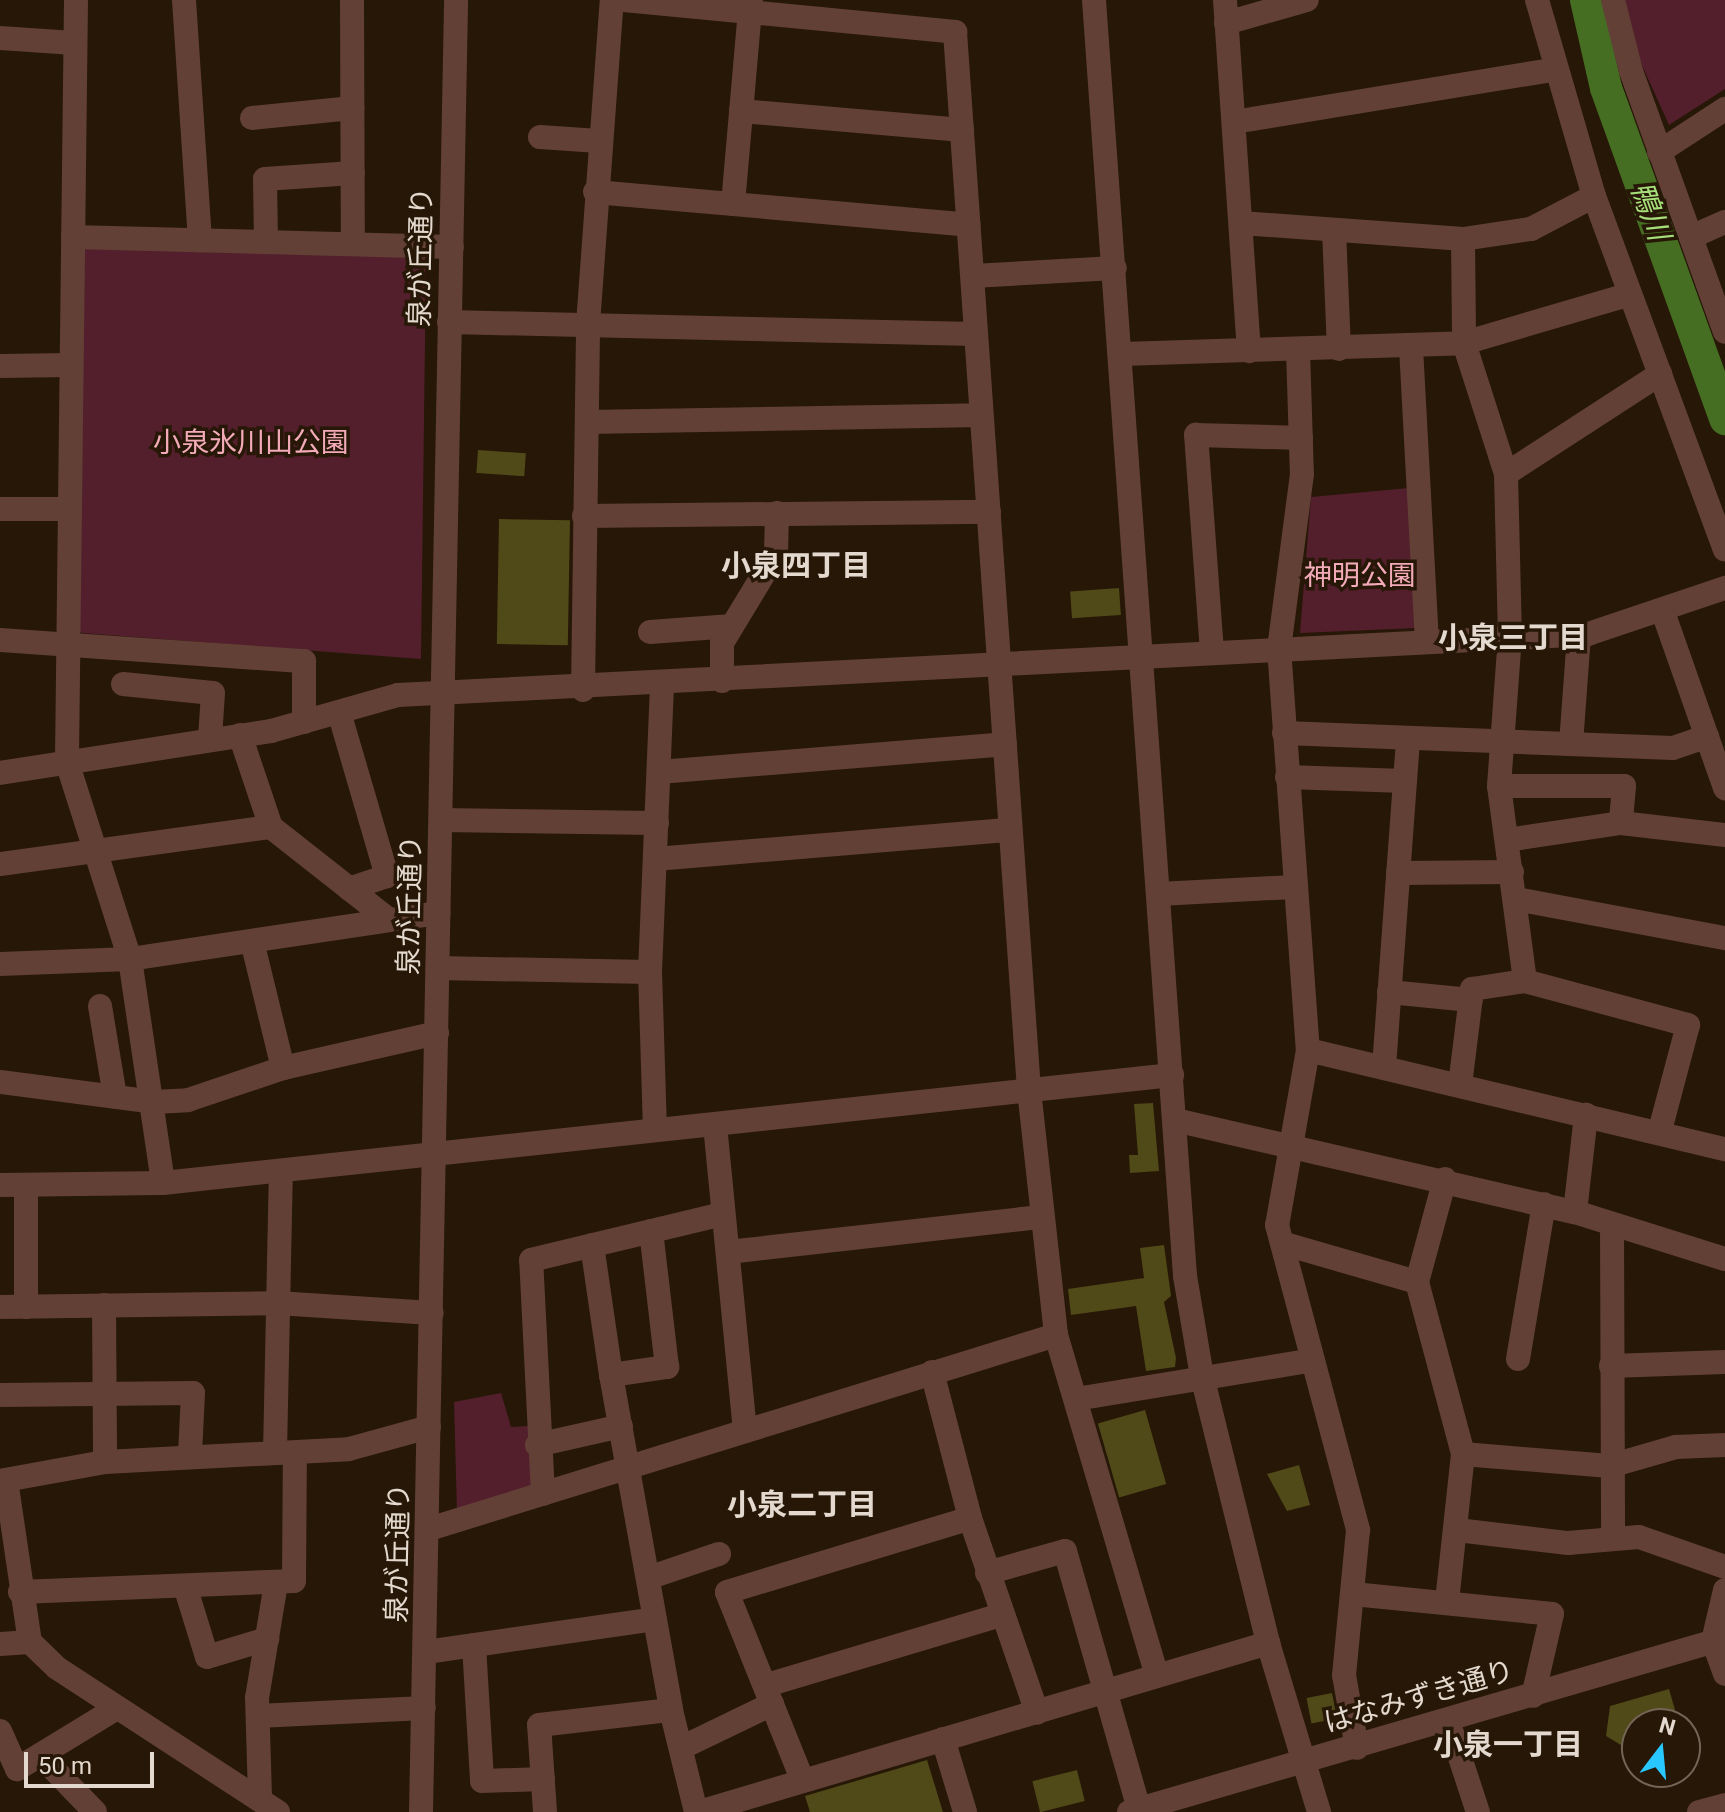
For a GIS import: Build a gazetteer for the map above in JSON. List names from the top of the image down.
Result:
{
  "streets": {
    "street": ["泉が丘通り", "はなみずき通り"]
  },
  "districts": [
    "小泉四丁目",
    "小泉三丁目",
    "小泉二丁目",
    "小泉一丁目"
  ],
  "water": ["鴨川"],
  "parks": ["小泉氷川山公園", "神明公園"],
  "scale_bar": "50 m",
  "north": "top"
}
